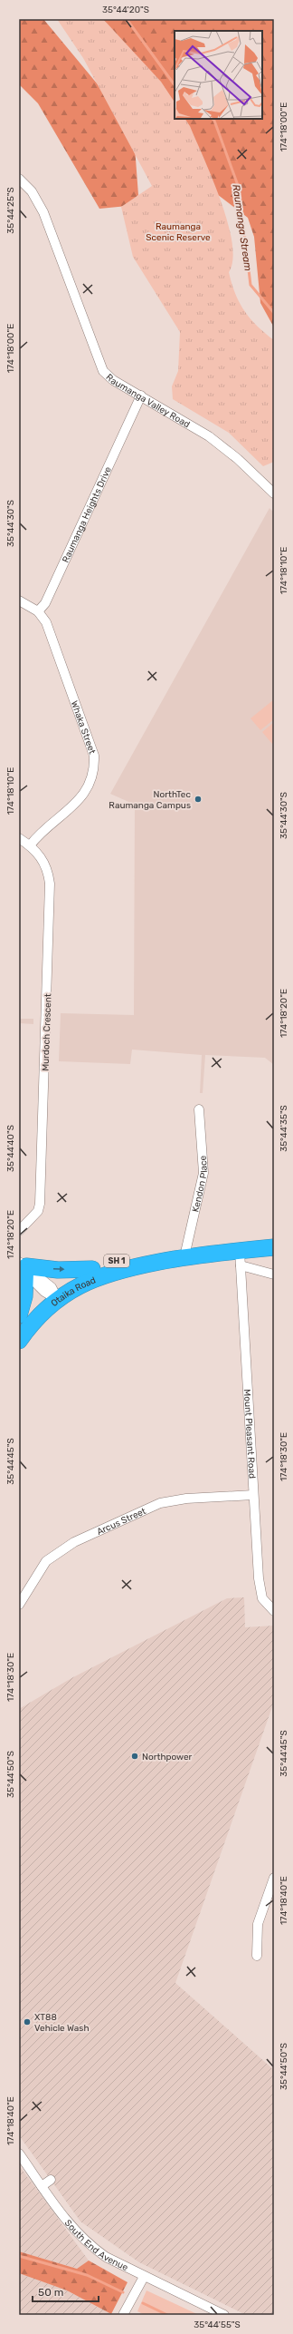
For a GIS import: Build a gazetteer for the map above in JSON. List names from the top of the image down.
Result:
{
  "streets": {
    "highway": ["SH 1", "Otaika Road"],
    "street": [
      "Raumanga Valley Road",
      "Raumanga Heights Drive",
      "Whaka Street",
      "Murdoch Crescent",
      "Kendon Place",
      "Mount Pleasant Road",
      "Arcus Street",
      "South End Avenue"
    ]
  },
  "crossings": [
    ["Raumanga Valley Road", "Raumanga Heights Drive"],
    ["Raumanga Heights Drive", "Whaka Street"],
    ["Whaka Street", "Murdoch Crescent"],
    ["Kendon Place", "Otaika Road"],
    ["Otaika Road", "Mount Pleasant Road"],
    ["Mount Pleasant Road", "Arcus Street"]
  ],
  "water": ["Raumanga Stream"],
  "parks": ["Raumanga Scenic Reserve"],
  "places": ["NorthTec Raumanga Campus", "Northpower", "XT88 Vehicle Wash"],
  "scale_bar": "50 m",
  "coordinates": [
    "35°44'20\"S",
    "174°18'00\"E",
    "35°44'25\"S",
    "35°44'30\"S",
    "174°18'10\"E",
    "174°18'20\"E",
    "35°44'35\"S",
    "35°44'40\"S",
    "174°18'30\"E",
    "35°44'45\"S",
    "35°44'50\"S",
    "174°18'40\"E",
    "35°44'55\"S"
  ]
}
